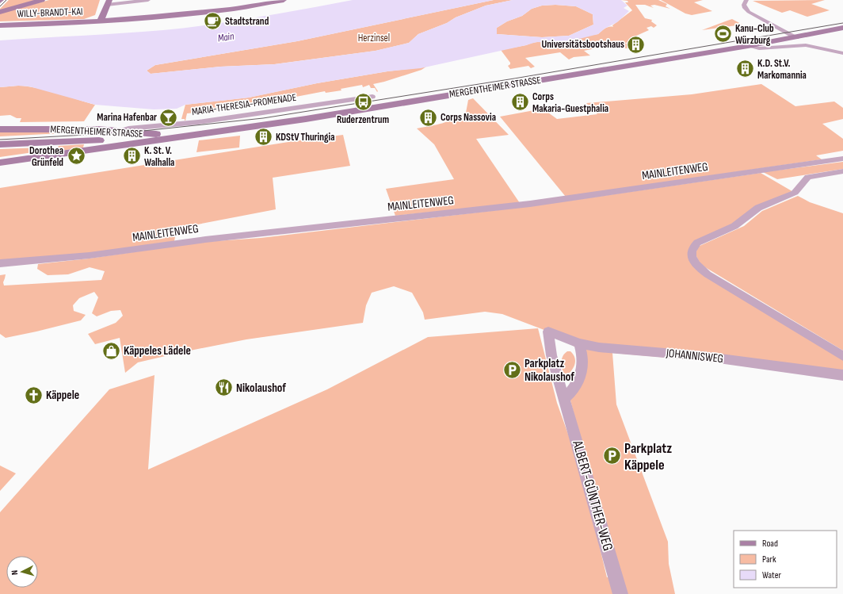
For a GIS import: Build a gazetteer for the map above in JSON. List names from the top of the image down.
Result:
{
  "streets": {
    "main road": ["WILLY-BRANDT-KAI", "MERGENTHEIMER STRASSE"],
    "street": [
      "MARIA-THERESIA-PROMENADE",
      "MAINLEITENWEG",
      "JOHANNISWEG",
      "ALBERT-GÜNTHER-WEG"
    ]
  },
  "crossings": [
    ["MERGENTHEIMER STRASSE", "MARIA-THERESIA-PROMENADE"],
    ["JOHANNISWEG", "ALBERT-GÜNTHER-WEG"]
  ],
  "water": ["Main"],
  "parks": ["Herzinsel"],
  "places": {
    "cafe": ["Stadtstrand"],
    "sports": ["Kanu-Club Würzburg"],
    "building": [
      "Universitätsbootshaus",
      "K.D. St.V. Markomannia",
      "Corps Makaria-Guestphalia",
      "Corps Nassovia",
      "KDStV Thuringia",
      "K. St. V. Walhalla"
    ],
    "bus stop": ["Ruderzentrum"],
    "bar": ["Marina Hafenbar"],
    "place": ["Dorothea Grünfeld"],
    "shop": ["Käppeles Lädele"],
    "parking": ["Parkplatz Nikolaushof", "Parkplatz Käppele"],
    "restaurant": ["Nikolaushof"],
    "church": ["Käppele"]
  },
  "legend": ["Road", "Park", "Water"],
  "north": "left"
}
